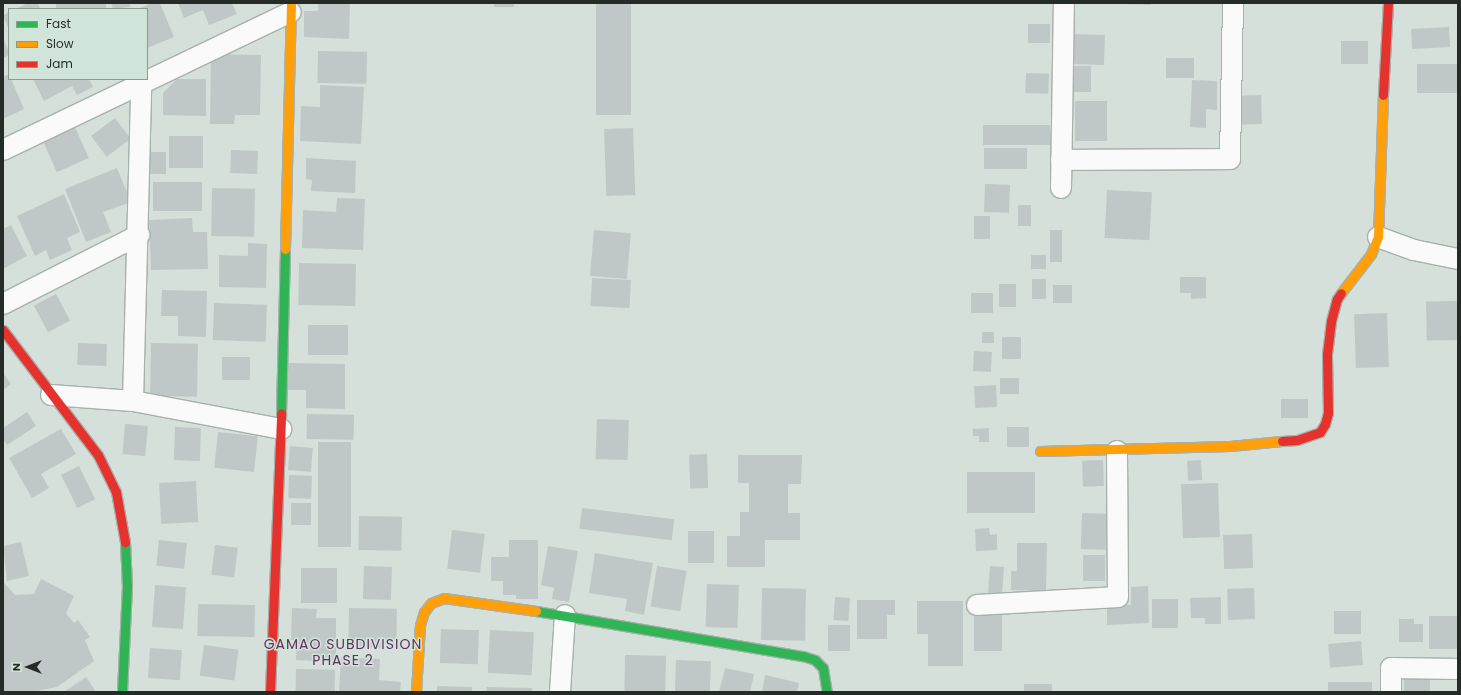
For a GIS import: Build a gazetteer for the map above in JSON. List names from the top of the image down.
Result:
{
  "districts": ["GAMAO SUBDIVISION PHASE 2"],
  "legend": ["Fast", "Slow", "Jam"],
  "north": "left"
}
